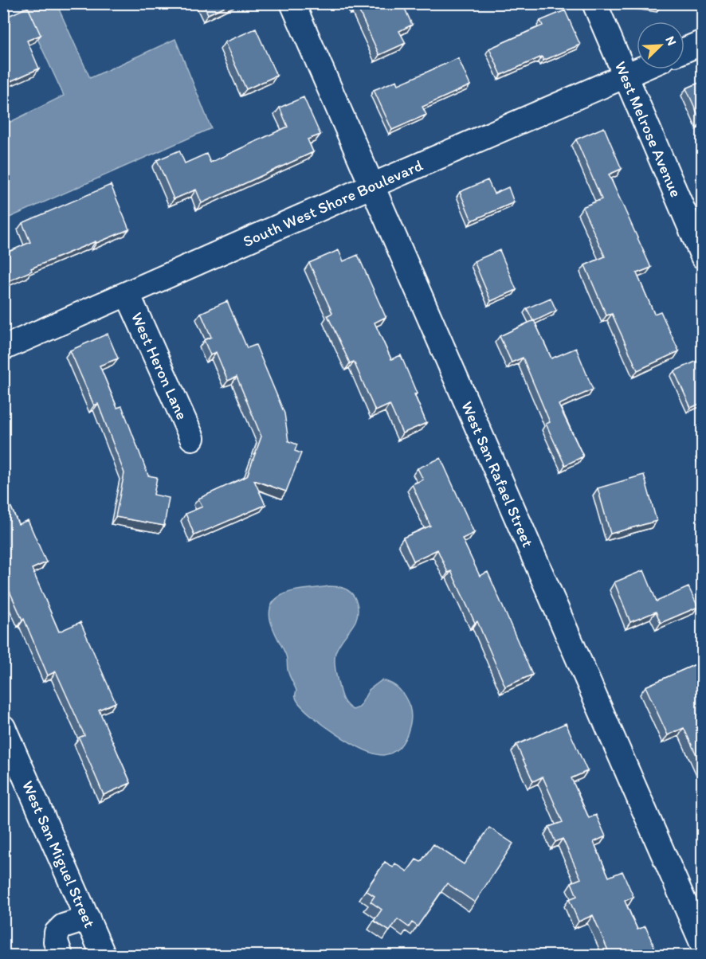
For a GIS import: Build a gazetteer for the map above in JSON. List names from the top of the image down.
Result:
{
  "streets": {
    "street": [
      "West Melrose Avenue",
      "South West Shore Boulevard",
      "West Heron Lane",
      "West San Rafael Street",
      "West San Miguel Street"
    ]
  },
  "crossings": [
    ["West Melrose Avenue", "South West Shore Boulevard"],
    ["South West Shore Boulevard", "West Heron Lane"],
    ["South West Shore Boulevard", "West San Rafael Street"]
  ],
  "north": "top right"
}
